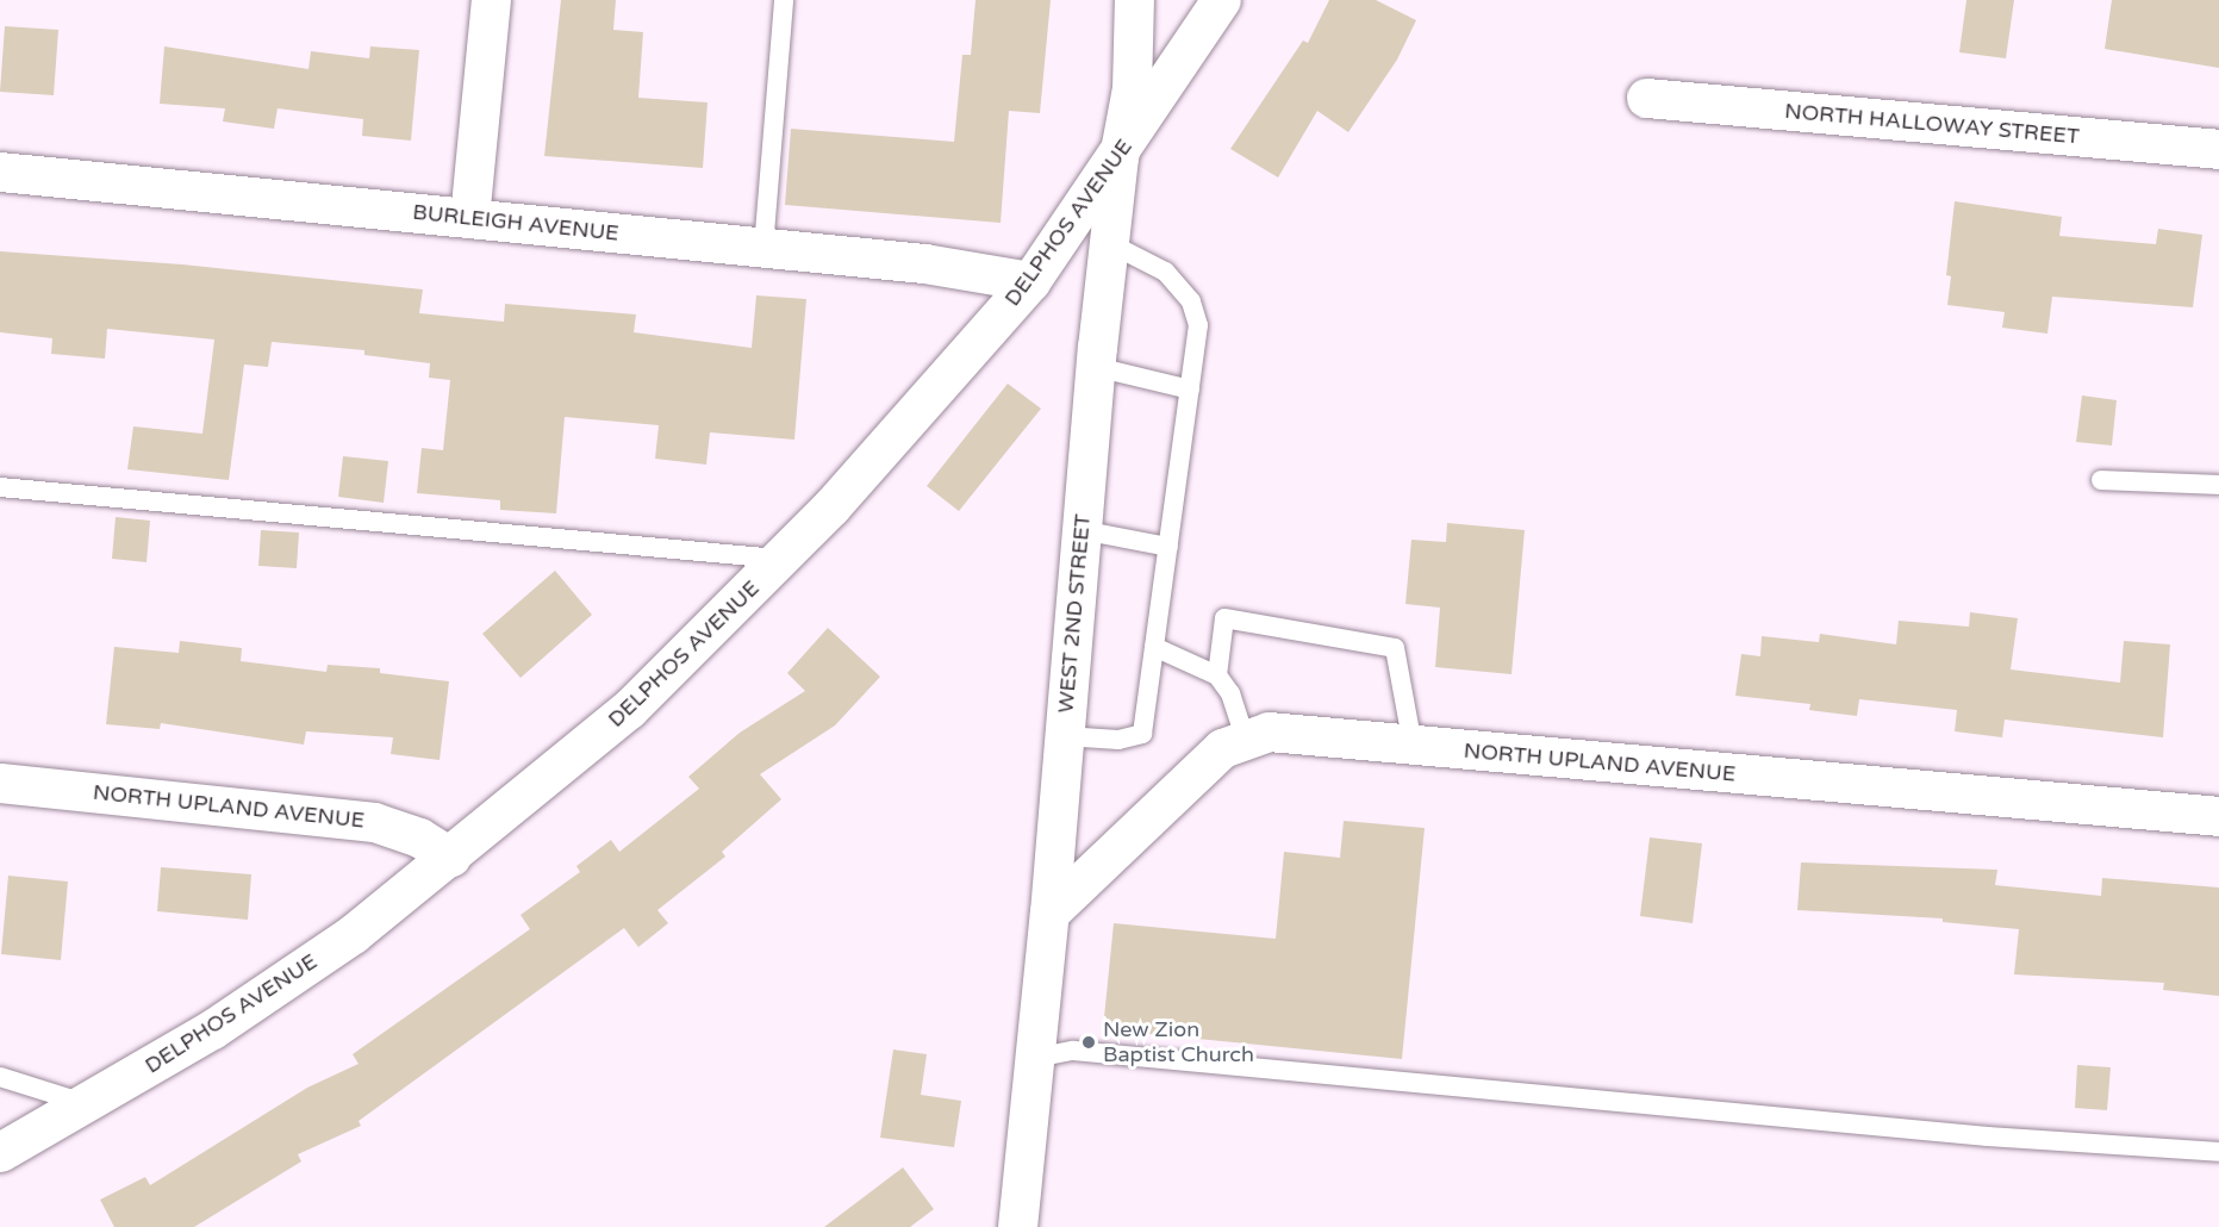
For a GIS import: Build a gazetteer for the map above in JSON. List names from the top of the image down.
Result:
{
  "streets": {
    "street": [
      "NORTH HALLOWAY STREET",
      "BURLEIGH AVENUE",
      "DELPHOS AVENUE",
      "WEST 2ND STREET",
      "NORTH UPLAND AVENUE"
    ]
  },
  "crossings": [
    ["BURLEIGH AVENUE", "DELPHOS AVENUE"],
    ["DELPHOS AVENUE", "WEST 2ND STREET"],
    ["DELPHOS AVENUE", "NORTH UPLAND AVENUE"],
    ["WEST 2ND STREET", "NORTH UPLAND AVENUE"]
  ],
  "places": ["New Zion Baptist Church"]
}
